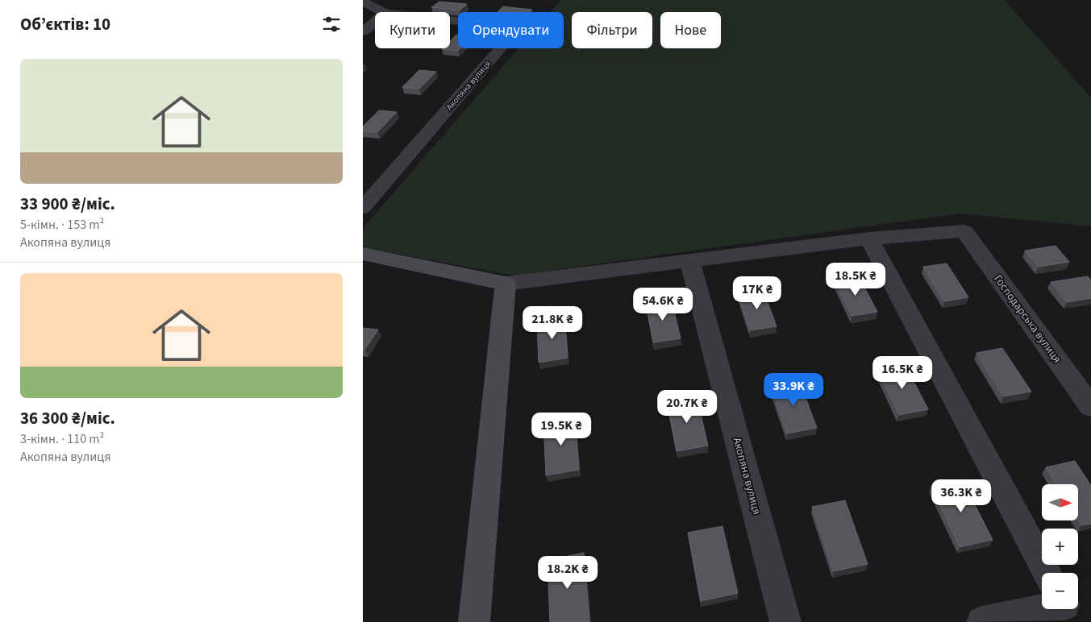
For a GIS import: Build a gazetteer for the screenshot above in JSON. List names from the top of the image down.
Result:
{
  "streets": {
    "street": ["Акопяна вулиця", "Господарська вулиця"]
  },
  "north": "right",
  "page": {
    "heading": "Об’єктів: 10",
    "chip": [
      "Купити",
      "Орендувати",
      "Фільтри",
      "Нове"
    ],
    "list": [
      {
        "name": "33 900 ₴/міс.",
        "note": "5-кімн. · 153 m² · Акопяна вулиця"
      },
      {
        "name": "36 300 ₴/міс.",
        "note": "3-кімн. · 110 m² · Акопяна вулиця"
      }
    ],
    "price": [
      "18.5K ₴",
      "17K ₴",
      "54.6K ₴",
      "21.8K ₴",
      "16.5K ₴",
      "33.9K ₴",
      "20.7K ₴",
      "19.5K ₴",
      "36.3K ₴",
      "18.2K ₴"
    ],
    "map_buttons": ["+", "−"]
  }
}
